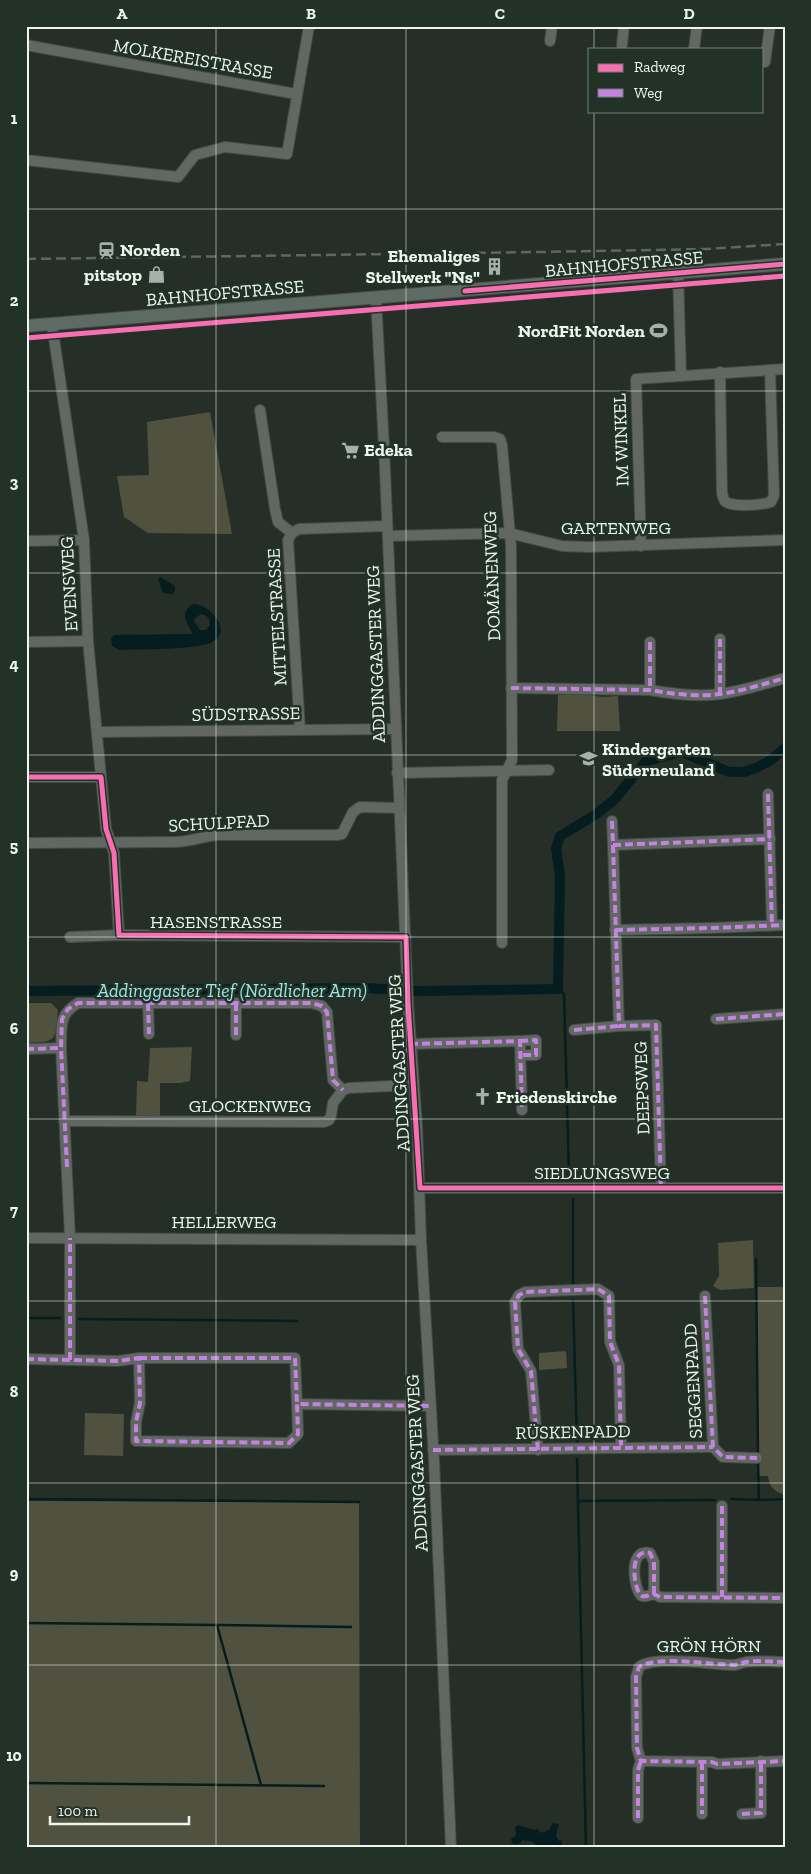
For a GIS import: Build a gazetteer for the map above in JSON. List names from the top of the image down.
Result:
{
  "streets": {
    "main road": ["BAHNHOFSTRASSE"],
    "street": [
      "MOLKEREISTRASSE",
      "IM WINKEL",
      "GARTENWEG",
      "DOMÄNENWEG",
      "EVENSWEG",
      "MITTELSTRASSE",
      "ADDINGGASTER WEG",
      "SÜDSTRASSE",
      "SCHULPFAD",
      "HASENSTRASSE",
      "DEEPSWEG",
      "GLOCKENWEG",
      "SIEDLUNGSWEG",
      "HELLERWEG",
      "SEGGENPADD",
      "RÜSKENPADD",
      "GRÖN HÖRN"
    ]
  },
  "crossings": [
    ["BAHNHOFSTRASSE", "EVENSWEG"],
    ["BAHNHOFSTRASSE", "ADDINGGASTER WEG"],
    ["IM WINKEL", "GARTENWEG"],
    ["GARTENWEG", "DOMÄNENWEG"],
    ["GARTENWEG", "MITTELSTRASSE"],
    ["GARTENWEG", "ADDINGGASTER WEG"],
    ["EVENSWEG", "SÜDSTRASSE"],
    ["EVENSWEG", "SCHULPFAD"],
    ["MITTELSTRASSE", "ADDINGGASTER WEG"],
    ["MITTELSTRASSE", "SÜDSTRASSE"],
    ["ADDINGGASTER WEG", "SÜDSTRASSE"],
    ["ADDINGGASTER WEG", "SCHULPFAD"],
    ["ADDINGGASTER WEG", "HASENSTRASSE"],
    ["ADDINGGASTER WEG", "SIEDLUNGSWEG"],
    ["ADDINGGASTER WEG", "HELLERWEG"],
    ["ADDINGGASTER WEG", "RÜSKENPADD"],
    ["DEEPSWEG", "SIEDLUNGSWEG"],
    ["SEGGENPADD", "RÜSKENPADD"]
  ],
  "water": ["Addinggaster Tief (Nördlicher Arm)"],
  "places": {
    "station": ["Norden"],
    "building": ["Ehemaliges Stellwerk \"Ns\""],
    "shop": ["pitstop"],
    "sports": ["NordFit Norden"],
    "supermarket": ["Edeka"],
    "school or university": ["Kindergarten Süderneuland"],
    "church": ["Friedenskirche"]
  },
  "legend": ["Radweg", "Weg"],
  "scale_bar": "100 m",
  "grid": {
    "columns": [
      "A",
      "B",
      "C",
      "D"
    ],
    "rows": [
      "1",
      "2",
      "3",
      "4",
      "5",
      "6",
      "7",
      "8",
      "9",
      "10"
    ]
  }
}
